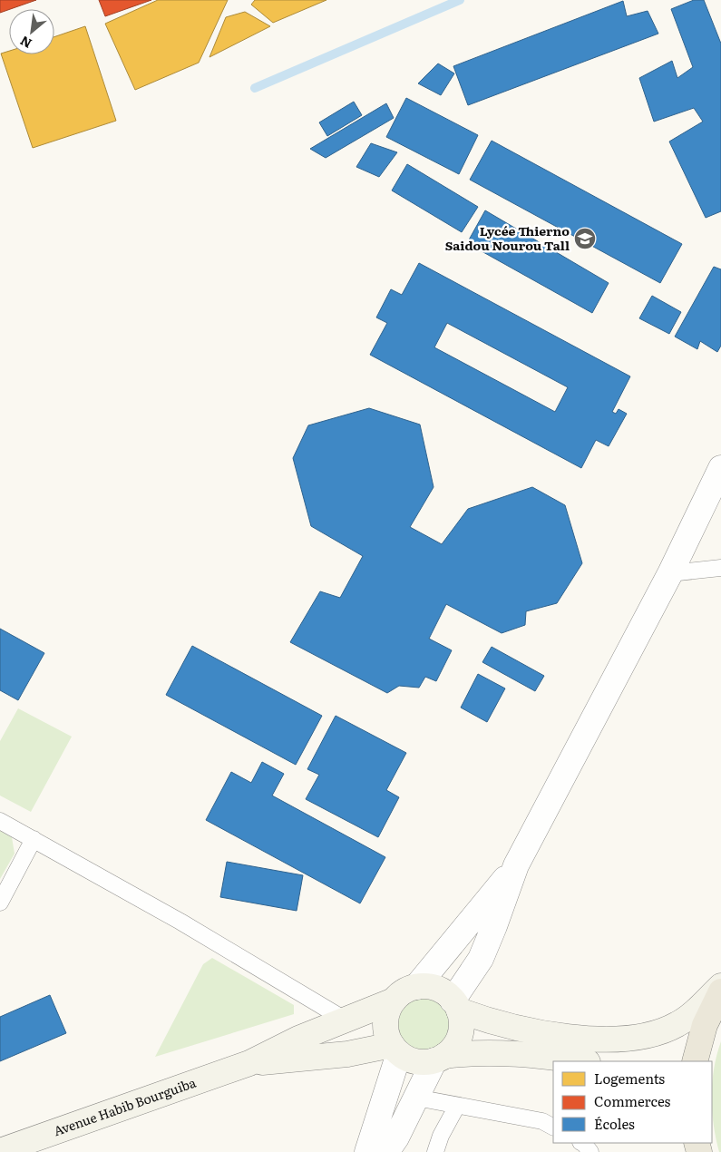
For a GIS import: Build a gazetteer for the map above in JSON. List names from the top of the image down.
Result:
{
  "streets": {
    "main road": ["Avenue Habib Bourguiba"]
  },
  "places": {
    "school or university": ["Lycée Thierno Saidou Nourou Tall"]
  },
  "legend": ["Logements", "Commerces", "Écoles"],
  "north": "bottom left"
}
